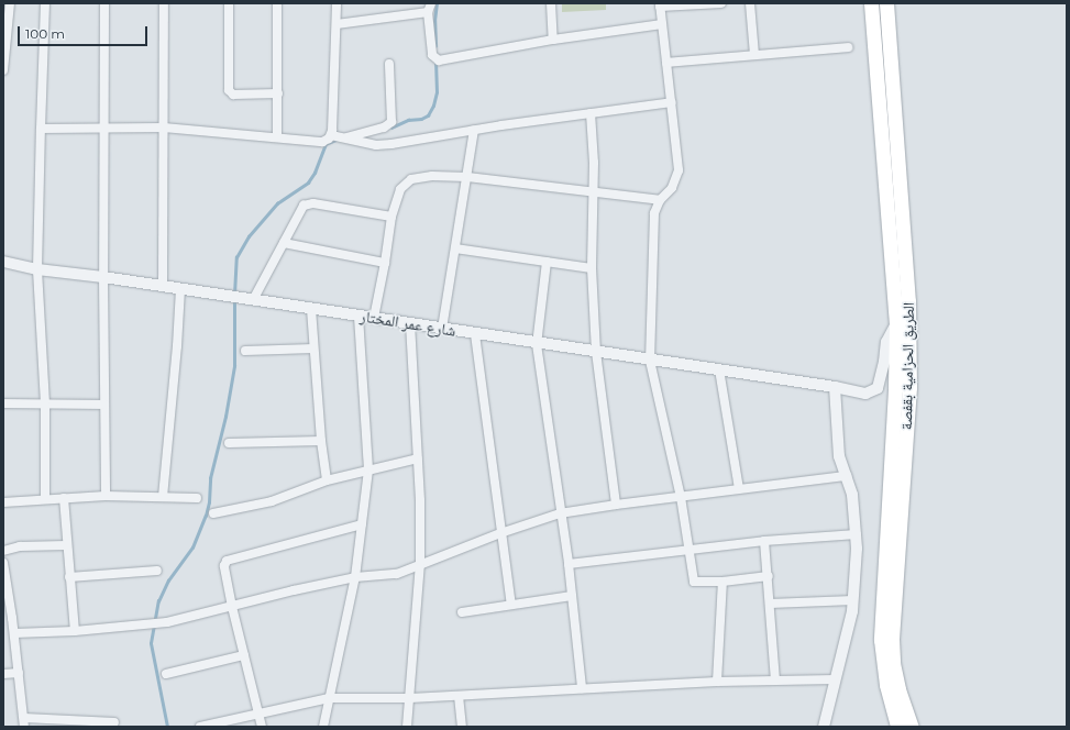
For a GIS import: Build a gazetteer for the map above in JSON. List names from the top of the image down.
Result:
{
  "streets": {
    "main road": ["الطريق الحزامية بقفصة"],
    "street": ["شارع عمر المختار"]
  },
  "crossings": [
    ["شارع عمر المختار", "الطريق الحزامية بقفصة"]
  ],
  "scale_bar": "100 m"
}
